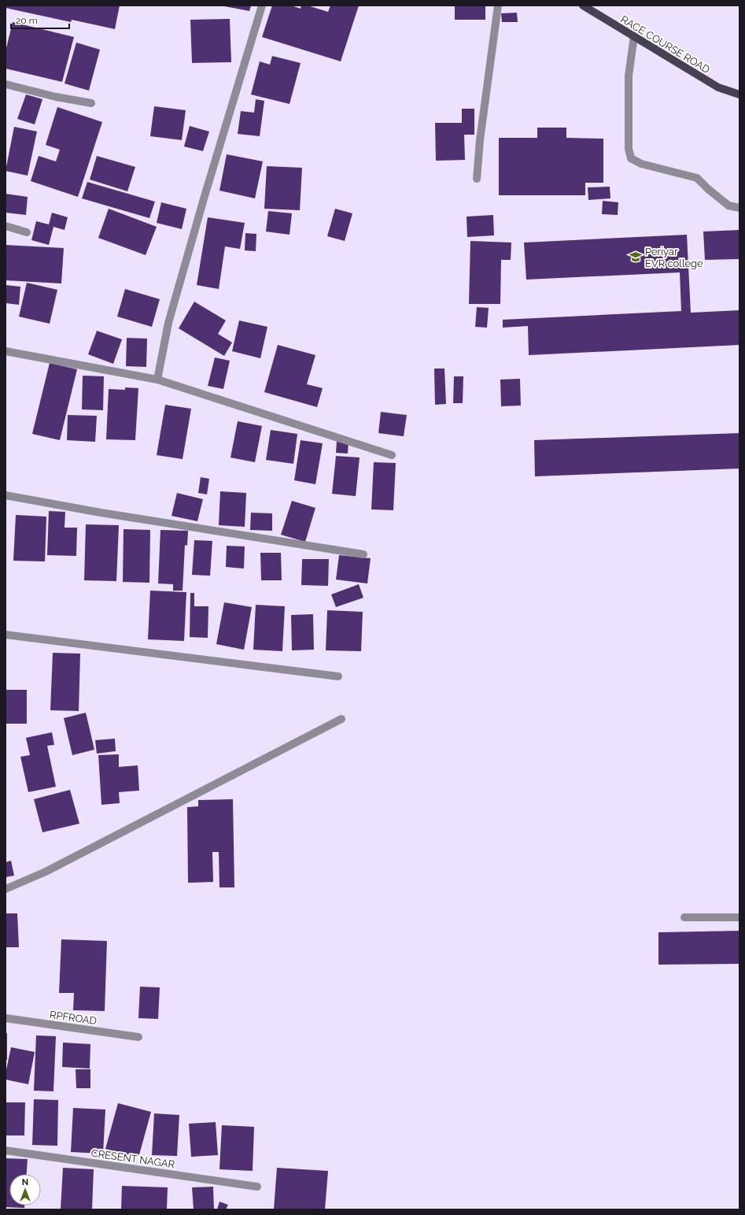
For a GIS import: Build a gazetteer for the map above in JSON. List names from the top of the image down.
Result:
{
  "streets": {
    "main road": ["RACE COURSE ROAD"],
    "street": ["RPFROAD", "CRESENT NAGAR"]
  },
  "places": {
    "school or university": ["Periyar EVR college"]
  },
  "scale_bar": "20 m",
  "north": "top"
}
